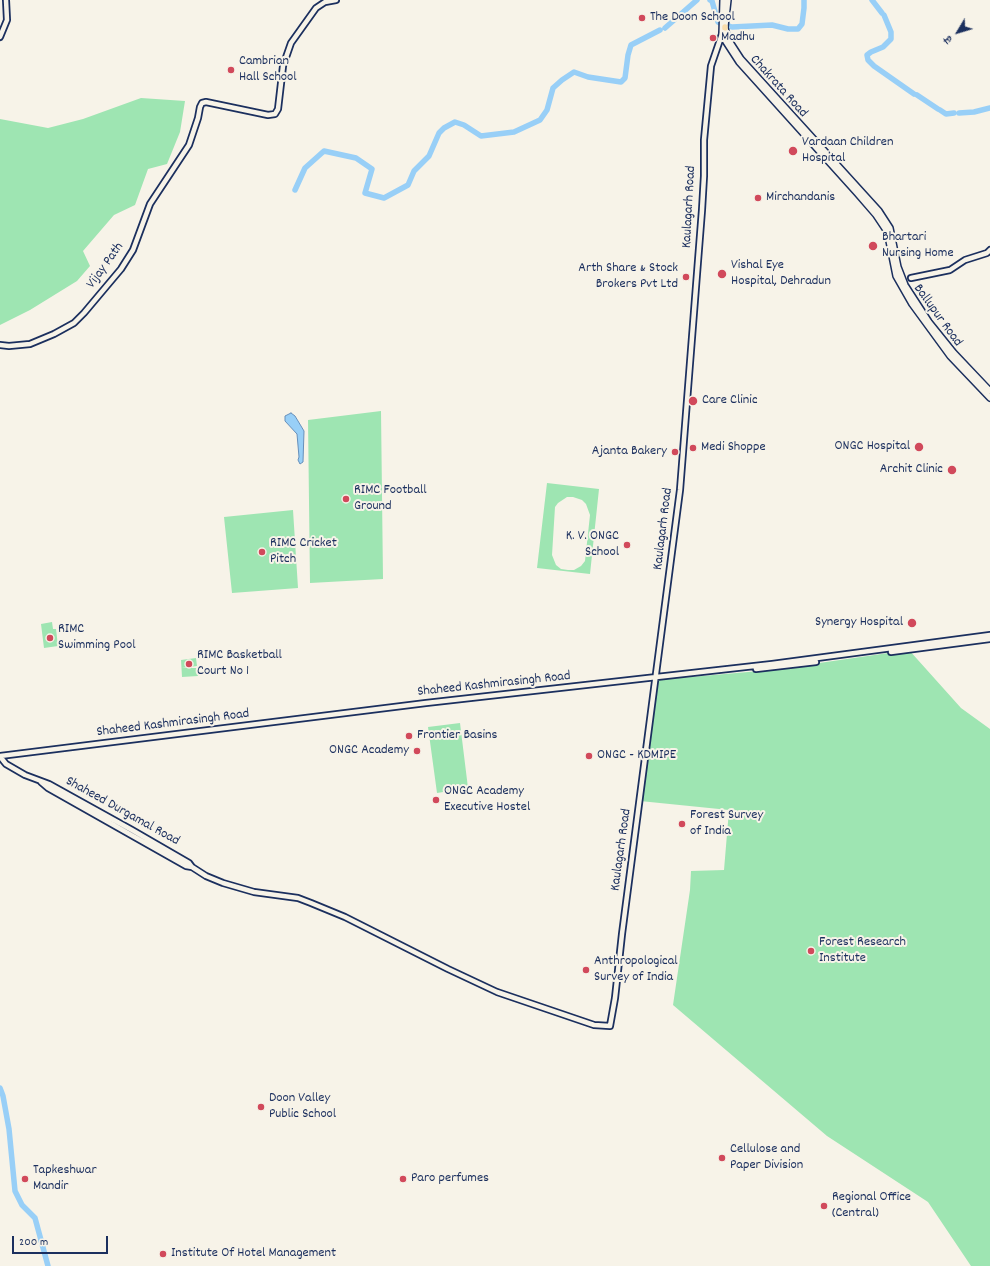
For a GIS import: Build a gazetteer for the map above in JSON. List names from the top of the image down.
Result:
{
  "streets": {
    "main road": ["Chakrata Road", "Ballupur Road"],
    "street": [
      "Kaulagarh Road",
      "Vijay Path",
      "Shaheed Kashmirasingh Road",
      "Shaheed Durgamal Road"
    ]
  },
  "crossings": [
    ["Chakrata Road", "Kaulagarh Road"],
    ["Chakrata Road", "Ballupur Road"],
    ["Kaulagarh Road", "Shaheed Kashmirasingh Road"],
    ["Kaulagarh Road", "Shaheed Durgamal Road"],
    ["Shaheed Kashmirasingh Road", "Shaheed Durgamal Road"]
  ],
  "places": [
    "The Doon School",
    "Madhu",
    "Cambrian Hall School",
    "Vardaan Children Hospital",
    "Mirchandanis",
    "Bhartari Nursing Home",
    "Vishal Eye Hospital, Dehradun",
    "Arth Share & Stock Brokers Pvt Ltd",
    "Care Clinic",
    "ONGC Hospital",
    "Medi Shoppe",
    "Ajanta Bakery",
    "Archit Clinic",
    "RIMC Football Ground",
    "K. V. ONGC School",
    "RIMC Cricket Pitch",
    "Synergy Hospital",
    "RIMC Swimming Pool",
    "RIMC Basketball Court No 1",
    "Frontier Basins",
    "ONGC Academy",
    "ONGC - KDMIPE",
    "ONGC Academy Executive Hostel",
    "Forest Survey of India",
    "Forest Research Institute",
    "Anthropological Survey of India",
    "Doon Valley Public School",
    "Cellulose and Paper Division",
    "Tapkeshwar Mandir",
    "Paro perfumes",
    "Regional Office (Central)",
    "Institute Of Hotel Management"
  ],
  "scale_bar": "200 m",
  "north": "bottom left"
}
